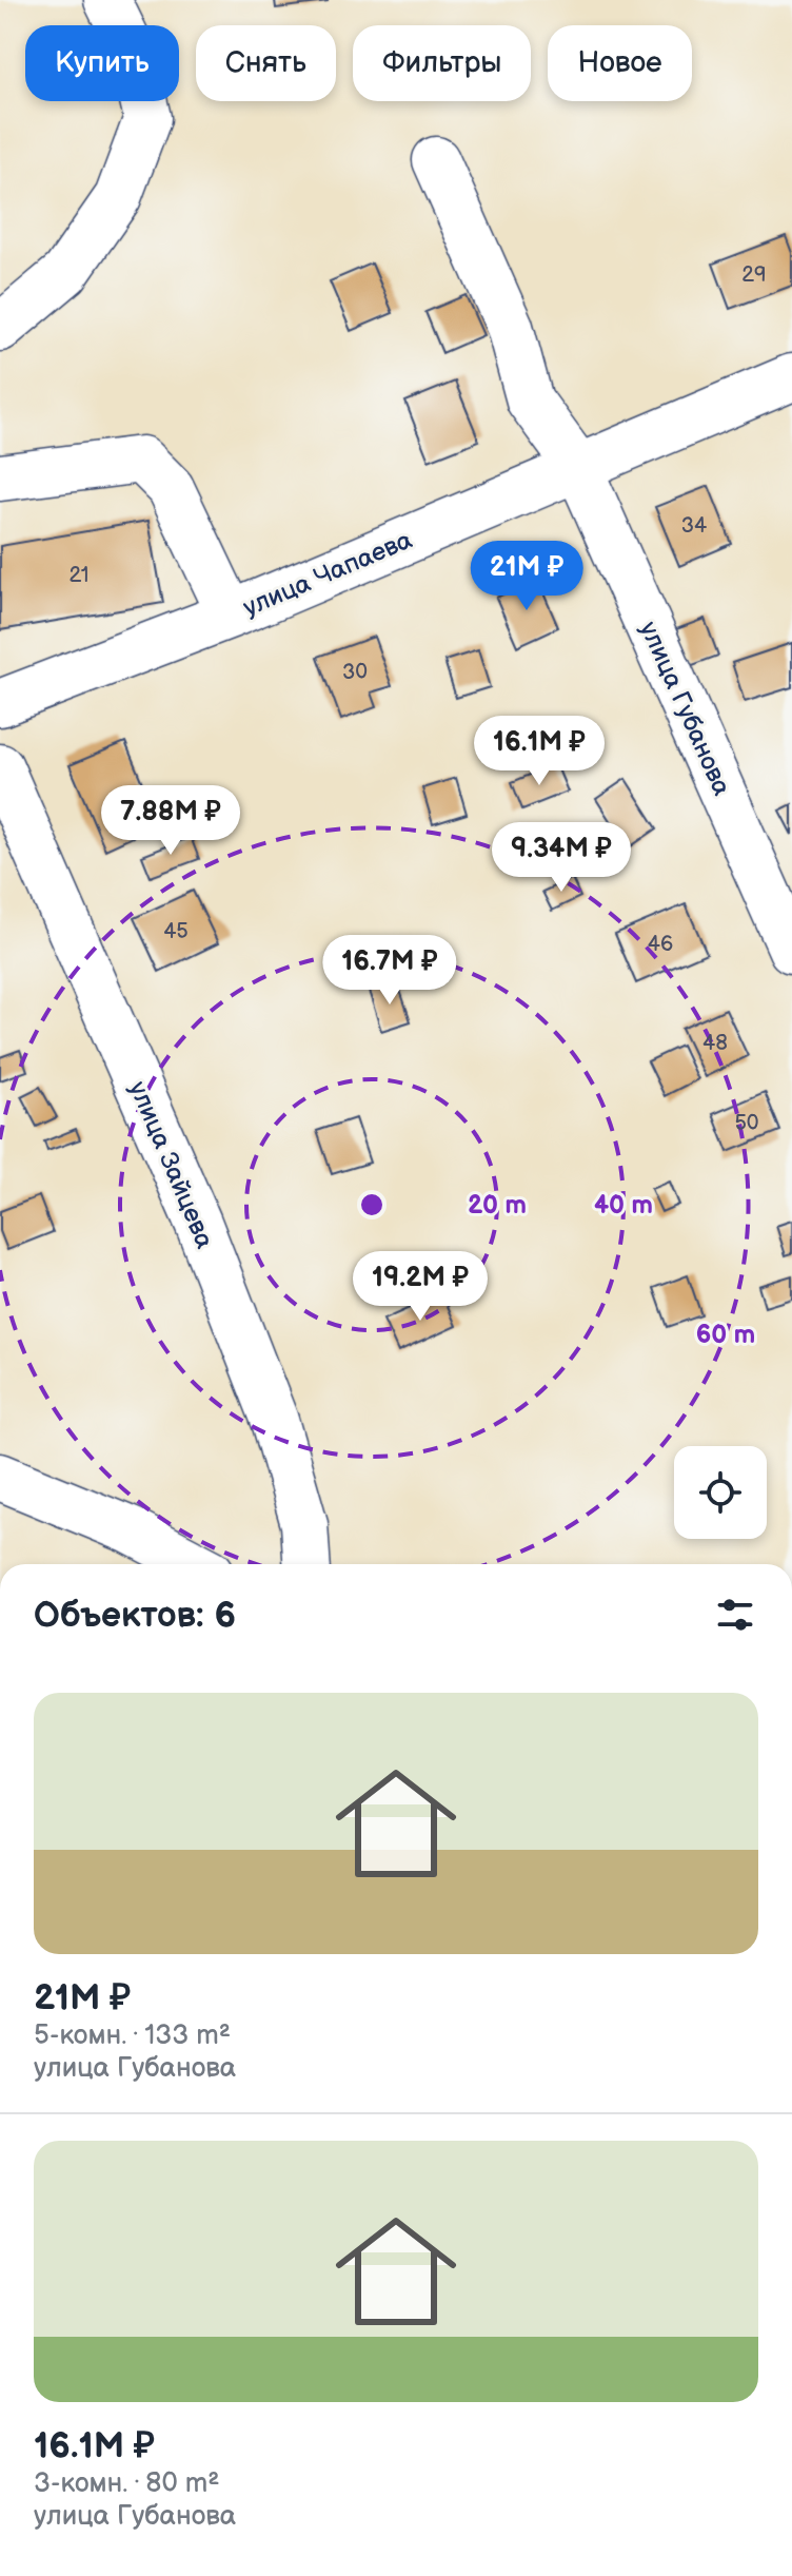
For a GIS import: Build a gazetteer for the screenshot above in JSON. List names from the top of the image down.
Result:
{
  "streets": {
    "street": ["улица Чапаева", "улица Губанова", "улица Зайцева"]
  },
  "crossings": [
    ["улица Чапаева", "улица Губанова"]
  ],
  "house_numbers": [
    "29",
    "34",
    "21",
    "30",
    "45",
    "46",
    "48",
    "50"
  ],
  "page": {
    "chip": [
      "Купить",
      "Снять",
      "Фильтры",
      "Новое"
    ],
    "price": [
      "21M ₽",
      "16.1M ₽",
      "7.88M ₽",
      "9.34M ₽",
      "16.7M ₽",
      "19.2M ₽"
    ],
    "heading": "Объектов: 6",
    "list": [
      {
        "name": "21M ₽",
        "note": "5-комн. · 133 m² · улица Губанова"
      },
      {
        "name": "16.1M ₽",
        "note": "3-комн. · 80 m² · улица Губанова"
      }
    ]
  },
  "rings": ["20 m", "40 m", "60 m"]
}
